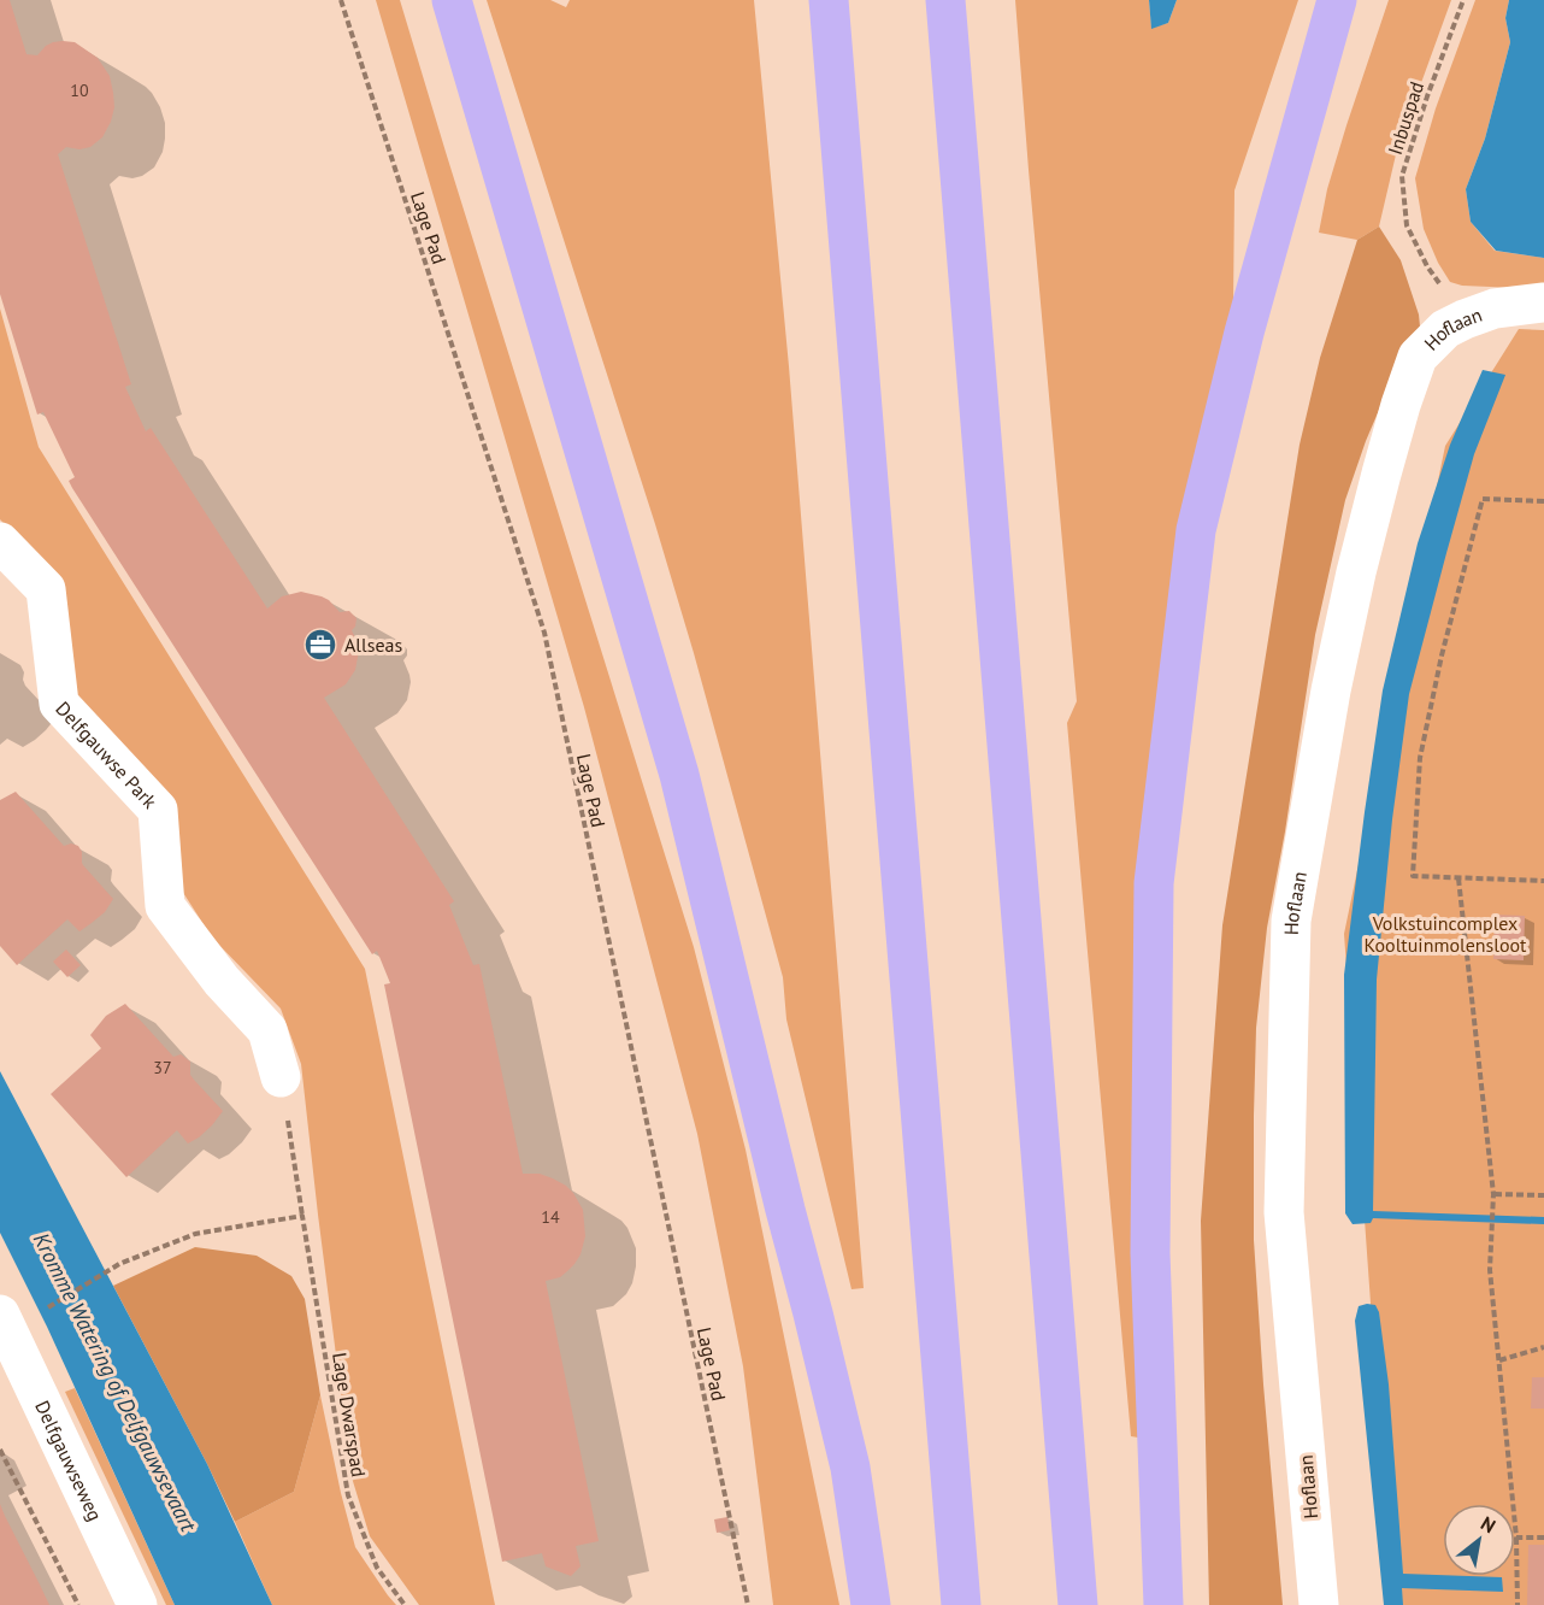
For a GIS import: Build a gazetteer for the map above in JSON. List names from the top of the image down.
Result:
{
  "streets": {
    "street": ["Hoflaan", "Delfgauwse Park", "Delfgauwseweg"],
    "path": ["Inbuspad", "Lage Pad", "Lage Dwarspad"]
  },
  "crossings": [
    ["Inbuspad", "Hoflaan"],
    ["Delfgauwse Park", "Lage Dwarspad"]
  ],
  "water": ["Kromme Watering of Delfgauwsevaart"],
  "parks": ["Volkstuincomplex Kooltuinmolensloot"],
  "places": {
    "office": ["Allseas"]
  },
  "house_numbers": ["10", "37", "14"],
  "north": "top right"
}
